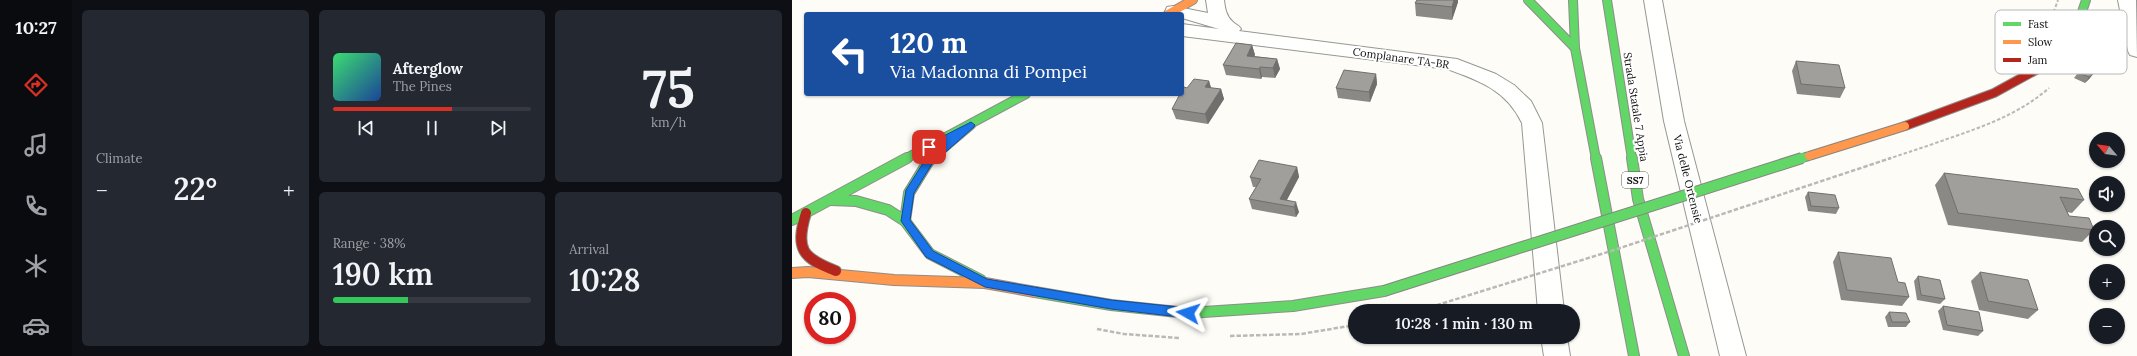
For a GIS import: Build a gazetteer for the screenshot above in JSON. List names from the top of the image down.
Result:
{
  "streets": {
    "main road": ["Strada Statale 7 Appia", "SS7"],
    "street": ["Complanare TA-BR", "Via delle Ortensie"]
  },
  "legend": ["Fast", "Slow", "Jam"],
  "north": "top left",
  "page": {
    "tabs": "10:27",
    "tile": [
      "Climate",
      ["75", "km/h"],
      ["Range · 38%", "190 km"],
      ["Arrival", "10:28"]
    ],
    "turn": ["120 m", "Via Madonna di Pompei"],
    "song": ["Afterglow", "The Pines"],
    "map_buttons": ["+", "−"],
    "heat": ["−", "22°", "+"],
    "limit": "80",
    "trip": "10:28 · 1 min · 130 m"
  }
}
